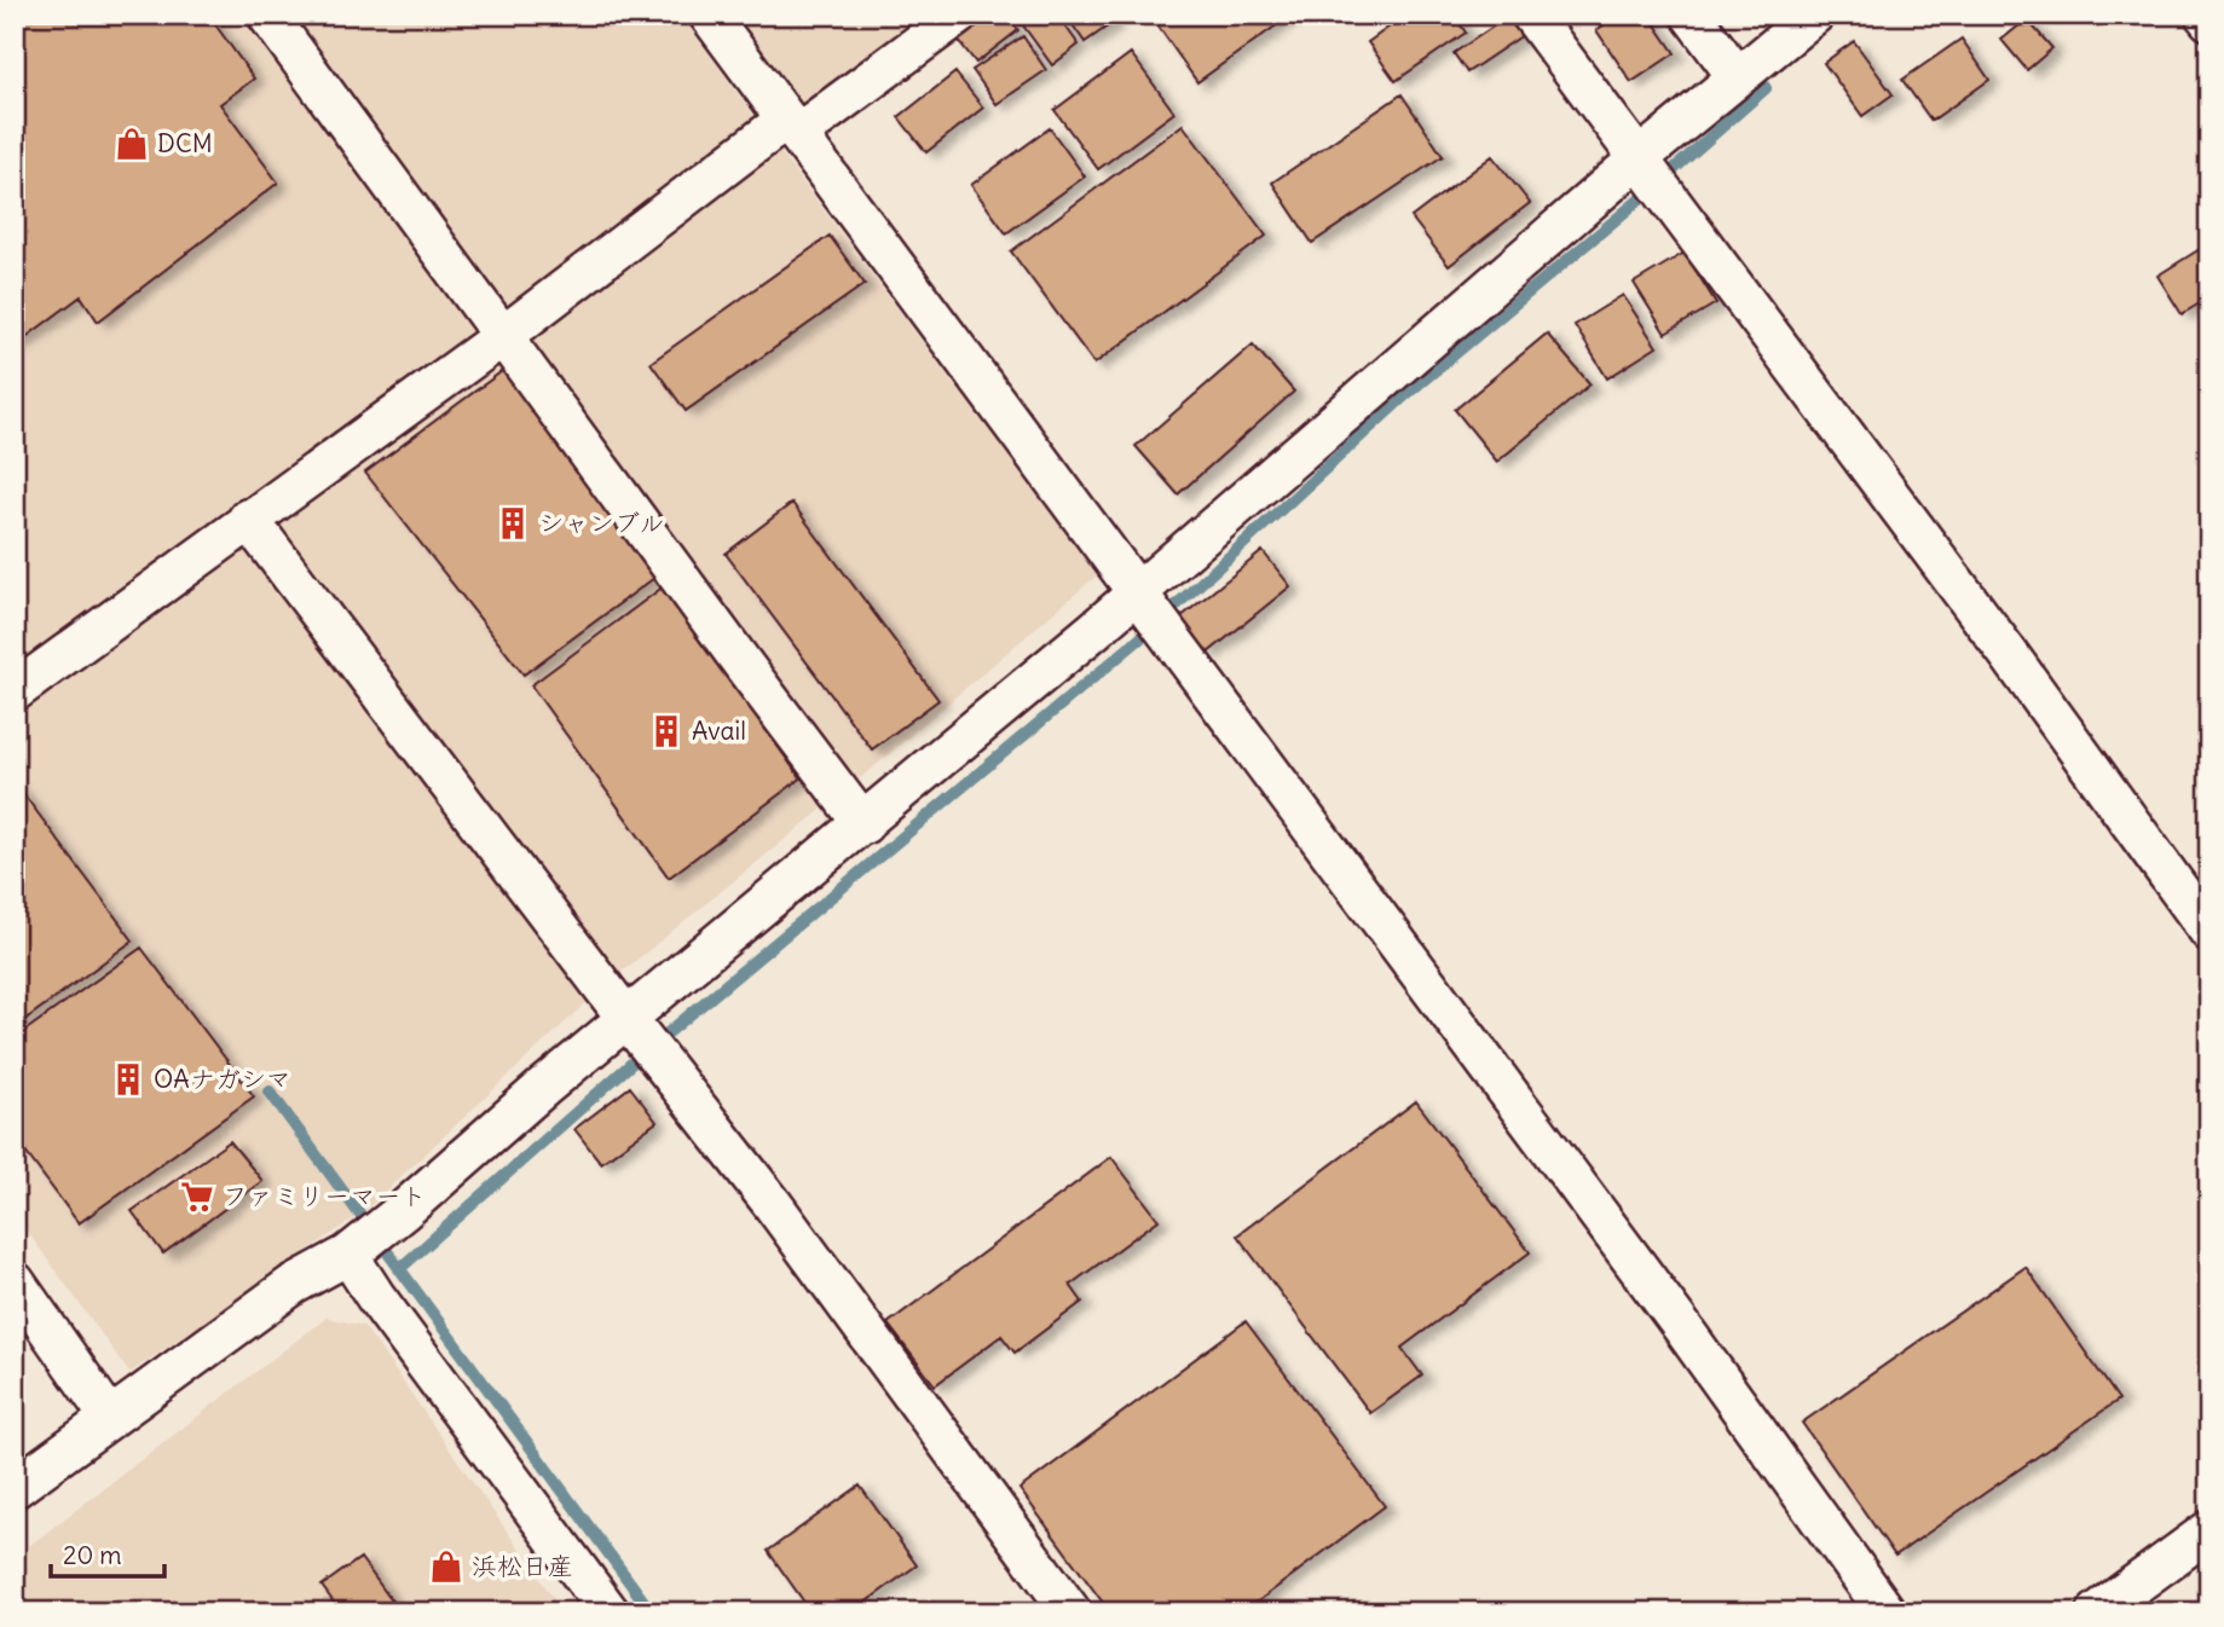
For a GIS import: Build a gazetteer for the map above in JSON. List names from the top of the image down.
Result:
{
  "places": {
    "shop": ["DCM", "浜松日産"],
    "building": ["シャンブル", "Avail", "OAナガシマ"],
    "supermarket": ["ファミリーマート"]
  },
  "scale_bar": "20 m"
}
